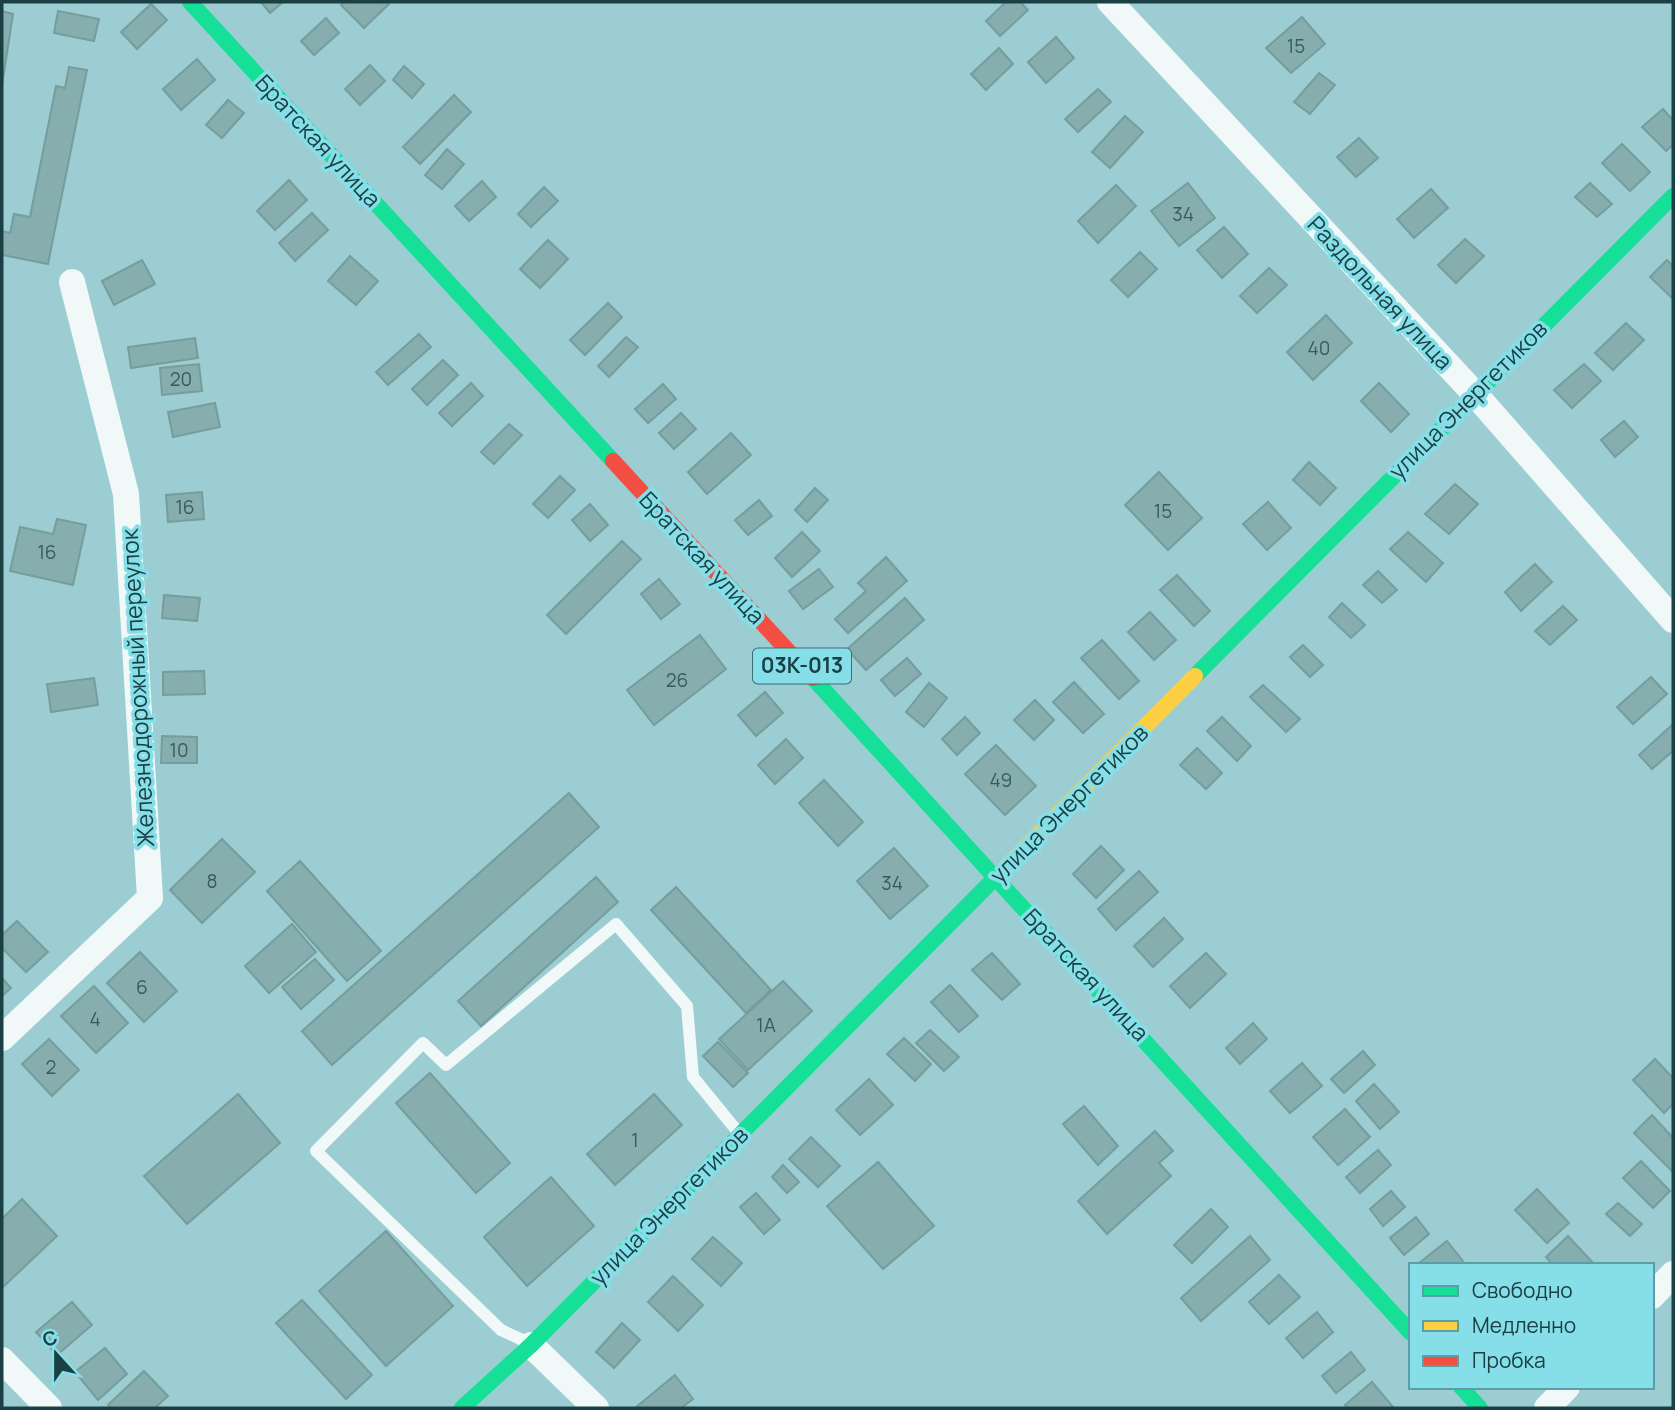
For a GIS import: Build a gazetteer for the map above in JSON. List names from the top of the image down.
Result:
{
  "streets": {
    "main road": ["Братская улица", "улица Энергетиков", "03К-013"],
    "street": ["Раздольная улица", "Железнодорожный переулок"]
  },
  "crossings": [
    ["Братская улица", "улица Энергетиков"],
    ["Раздольная улица", "улица Энергетиков"]
  ],
  "house_numbers": [
    "15",
    "34",
    "40",
    "20",
    "16",
    "15",
    "16",
    "26",
    "10",
    "49",
    "8",
    "34",
    "6",
    "4",
    "1А",
    "2",
    "1"
  ],
  "legend": ["Свободно", "Медленно", "Пробка"],
  "north": "top"
}
